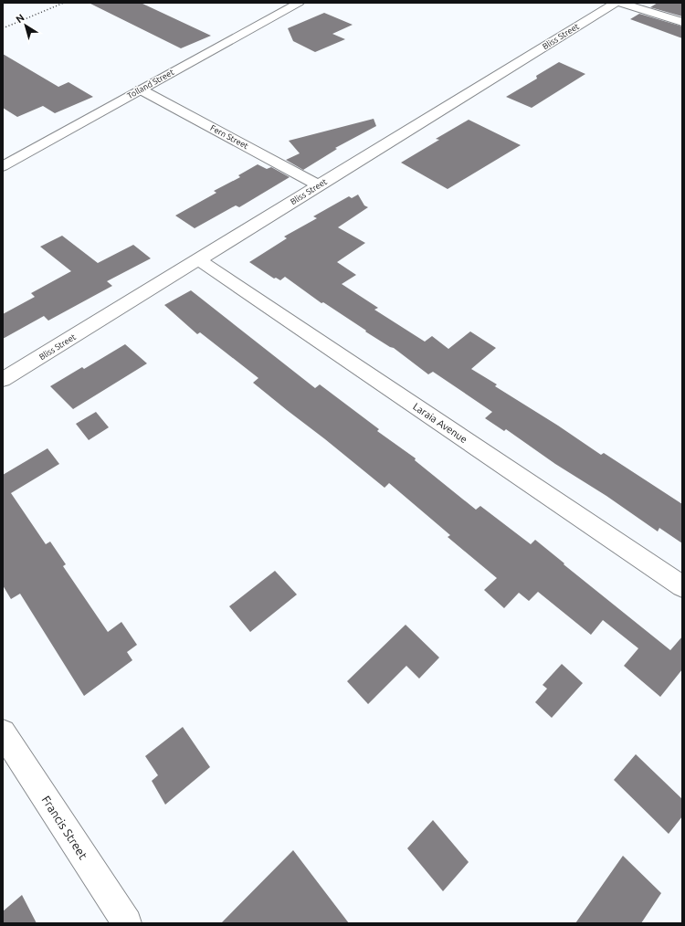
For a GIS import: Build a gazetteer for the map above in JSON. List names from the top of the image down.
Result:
{
  "streets": {
    "street": [
      "Bliss Street",
      "Tolland Street",
      "Fern Street",
      "Laraia Avenue",
      "Francis Street"
    ]
  },
  "crossings": [
    ["Bliss Street", "Fern Street"],
    ["Bliss Street", "Laraia Avenue"],
    ["Tolland Street", "Fern Street"]
  ],
  "north": "top left"
}
